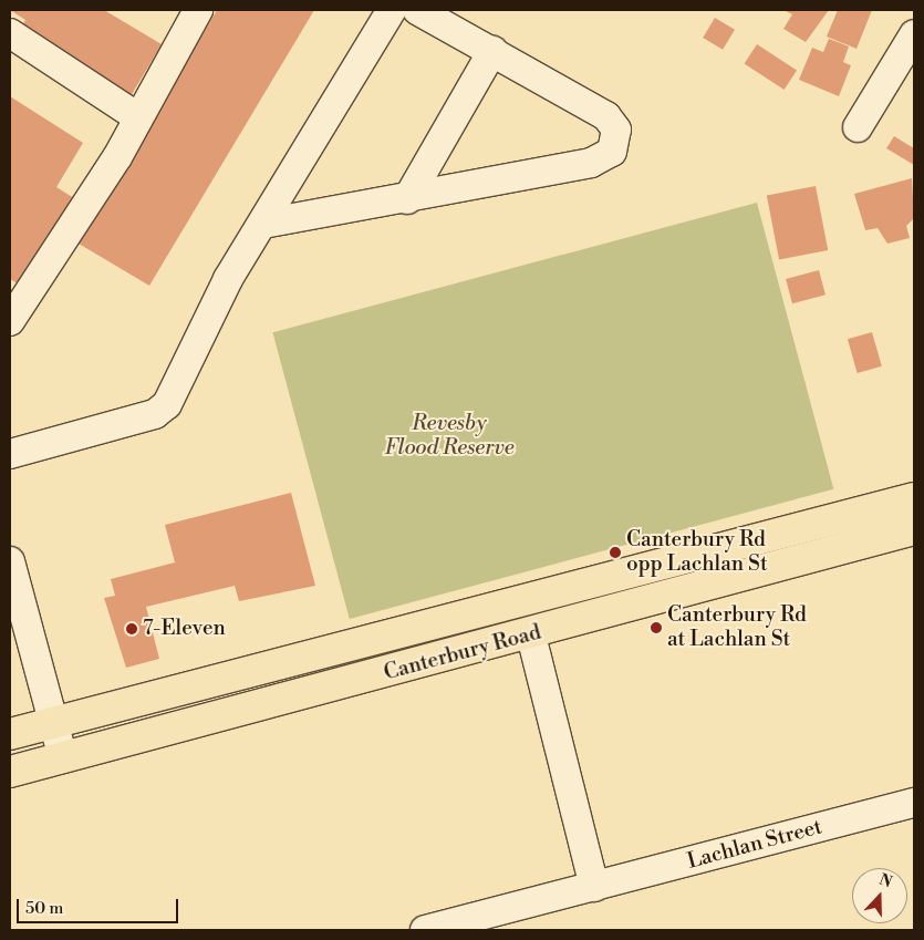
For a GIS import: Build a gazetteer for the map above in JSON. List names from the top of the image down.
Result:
{
  "streets": {
    "highway": ["Canterbury Road"],
    "street": ["Lachlan Street"]
  },
  "parks": ["Revesby Flood Reserve"],
  "places": ["Canterbury Rd opp Lachlan St", "Canterbury Rd at Lachlan St", "7-Eleven"],
  "scale_bar": "50 m",
  "north": "top"
}
